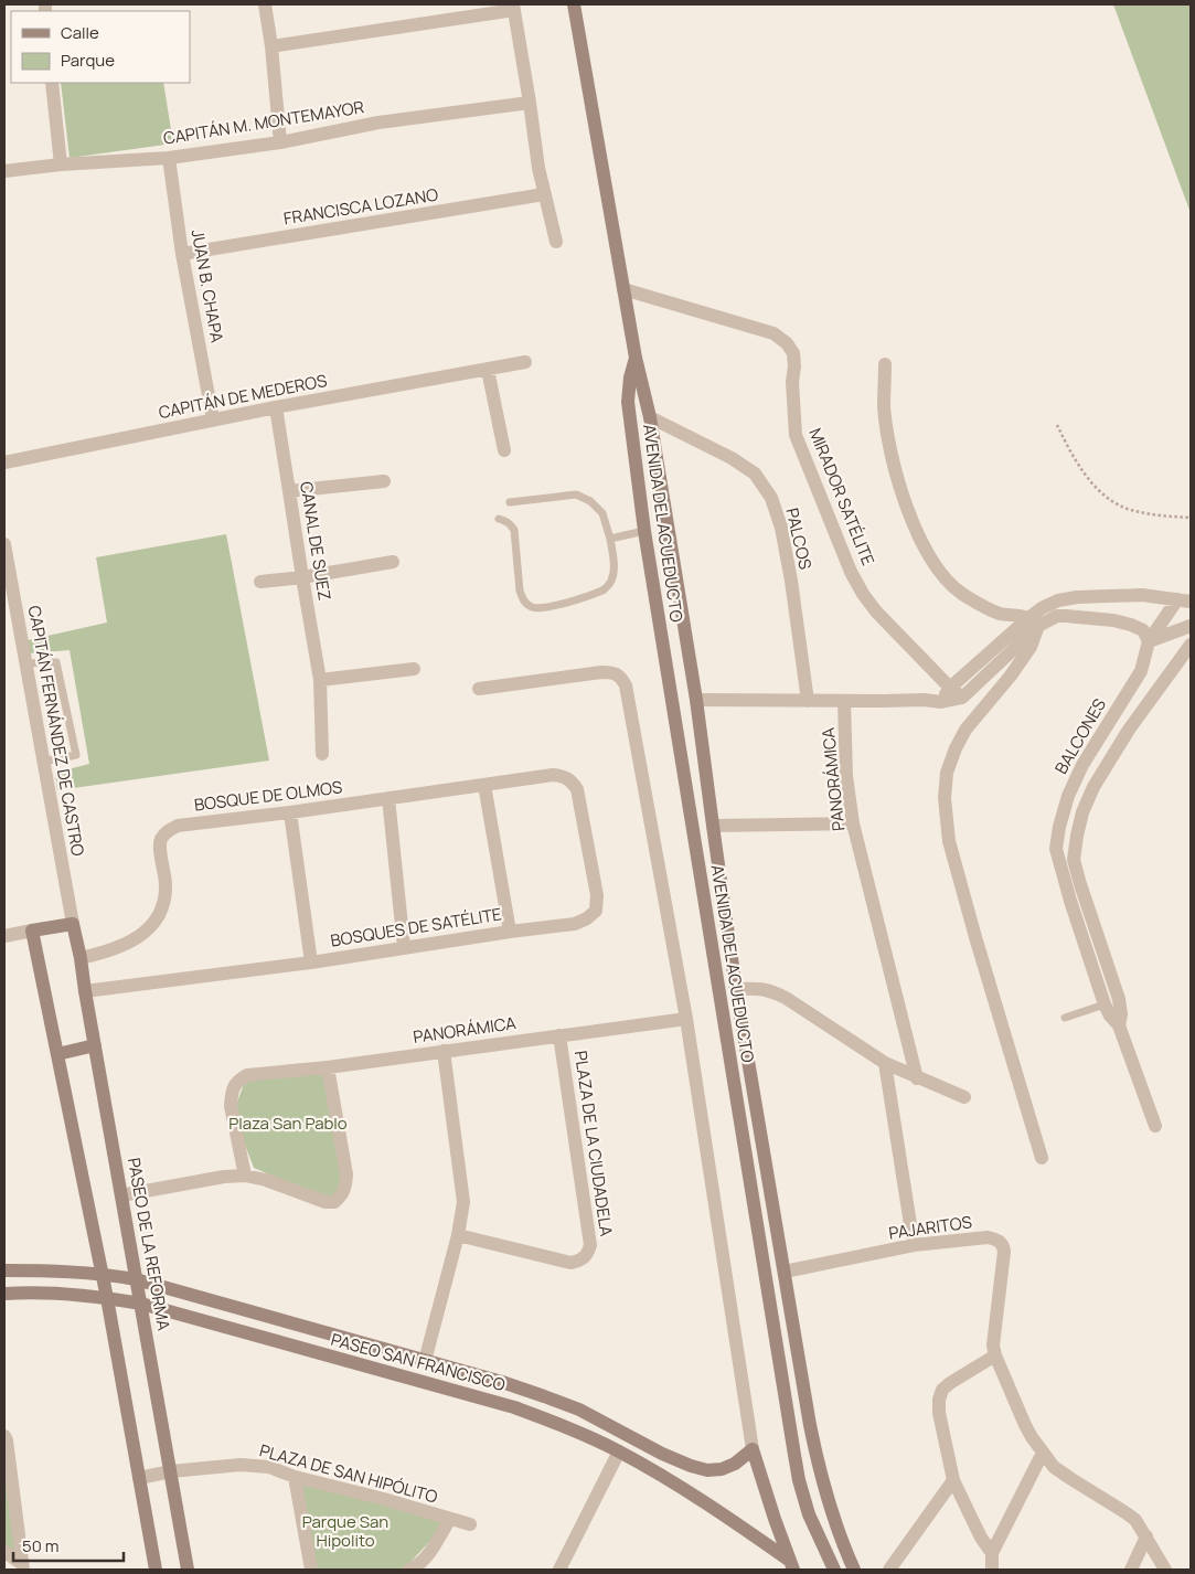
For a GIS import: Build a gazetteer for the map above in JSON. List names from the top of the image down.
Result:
{
  "streets": {
    "street": [
      "CAPITÁN M. MONTEMAYOR",
      "FRANCISCA LOZANO",
      "JUAN B. CHAPA",
      "CAPITÁN DE MEDEROS",
      "MIRADOR SATÉLITE",
      "AVENIDA DEL ACUEDUCTO",
      "PALCOS",
      "CANAL DE SUEZ",
      "CAPITÁN FERNÁNDEZ DE CASTRO",
      "BALCONES",
      "PANORÁMICA",
      "BOSQUE DE OLMOS",
      "BOSQUES DE SATÉLITE",
      "PLAZA DE LA CIUDADELA",
      "PAJARITOS",
      "PASEO DE LA REFORMA",
      "PASEO SAN FRANCISCO",
      "PLAZA DE SAN HIPÓLITO"
    ]
  },
  "crossings": [
    ["CAPITÁN M. MONTEMAYOR", "JUAN B. CHAPA"],
    ["FRANCISCA LOZANO", "JUAN B. CHAPA"],
    ["JUAN B. CHAPA", "CAPITÁN DE MEDEROS"],
    ["CAPITÁN DE MEDEROS", "CANAL DE SUEZ"],
    ["MIRADOR SATÉLITE", "AVENIDA DEL ACUEDUCTO"],
    ["AVENIDA DEL ACUEDUCTO", "PALCOS"],
    ["AVENIDA DEL ACUEDUCTO", "PAJARITOS"],
    ["CAPITÁN FERNÁNDEZ DE CASTRO", "PASEO DE LA REFORMA"],
    ["PANORÁMICA", "PLAZA DE LA CIUDADELA"],
    ["BOSQUE DE OLMOS", "BOSQUES DE SATÉLITE"],
    ["BOSQUE DE OLMOS", "PASEO DE LA REFORMA"],
    ["BOSQUES DE SATÉLITE", "PASEO DE LA REFORMA"],
    ["PASEO DE LA REFORMA", "PASEO SAN FRANCISCO"],
    ["PASEO DE LA REFORMA", "PLAZA DE SAN HIPÓLITO"]
  ],
  "parks": ["Plaza San Pablo", "Parque San Hipolito"],
  "legend": ["Calle", "Parque"],
  "scale_bar": "50 m"
}
